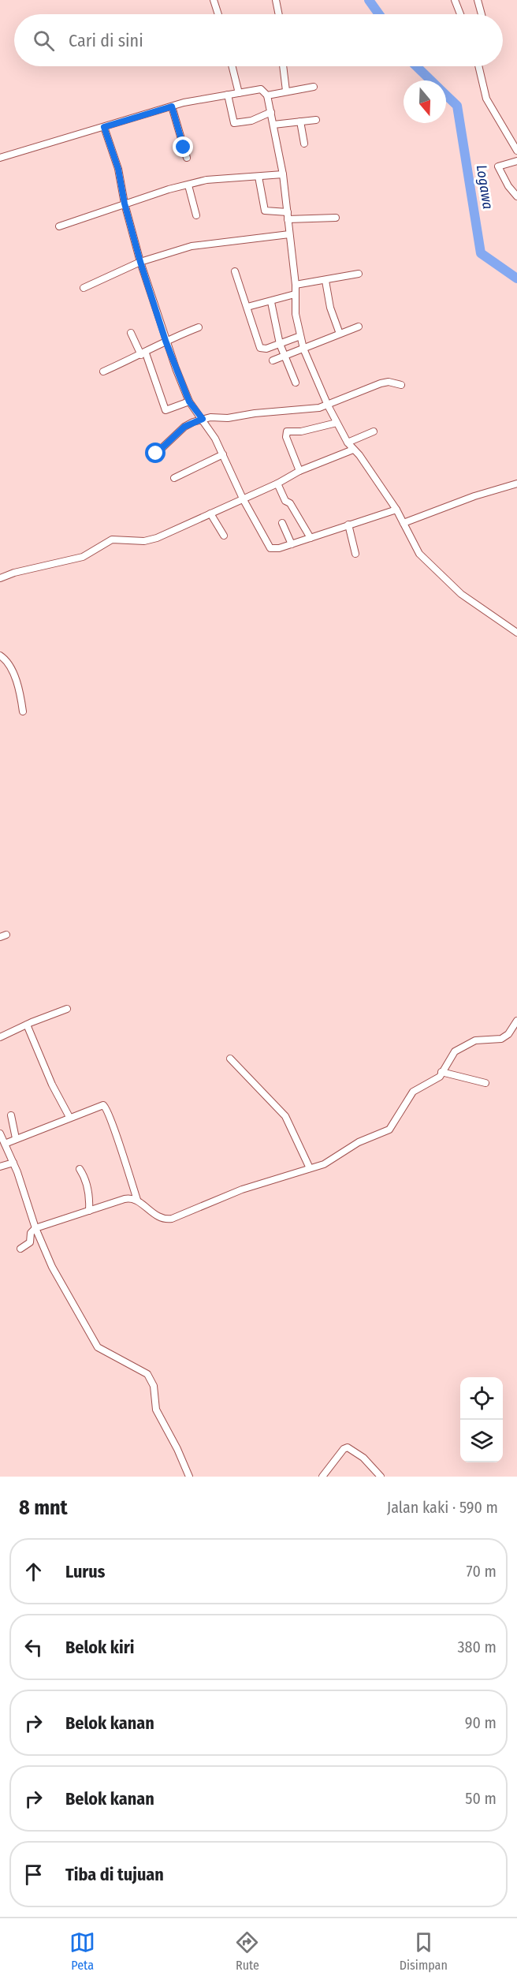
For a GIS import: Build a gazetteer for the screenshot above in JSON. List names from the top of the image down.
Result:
{
  "water": ["Logawa"],
  "north": "bottom",
  "page": {
    "search": "Cari di sini",
    "heading": ["8 mnt", "Jalan kaki · 590 m"],
    "list": [
      ["Lurus", "70 m"],
      ["Belok kiri", "380 m"],
      ["Belok kanan", "90 m"],
      ["Belok kanan", "50 m"],
      "Tiba di tujuan"
    ],
    "nav": ["Peta", "Rute", "Disimpan"]
  }
}
